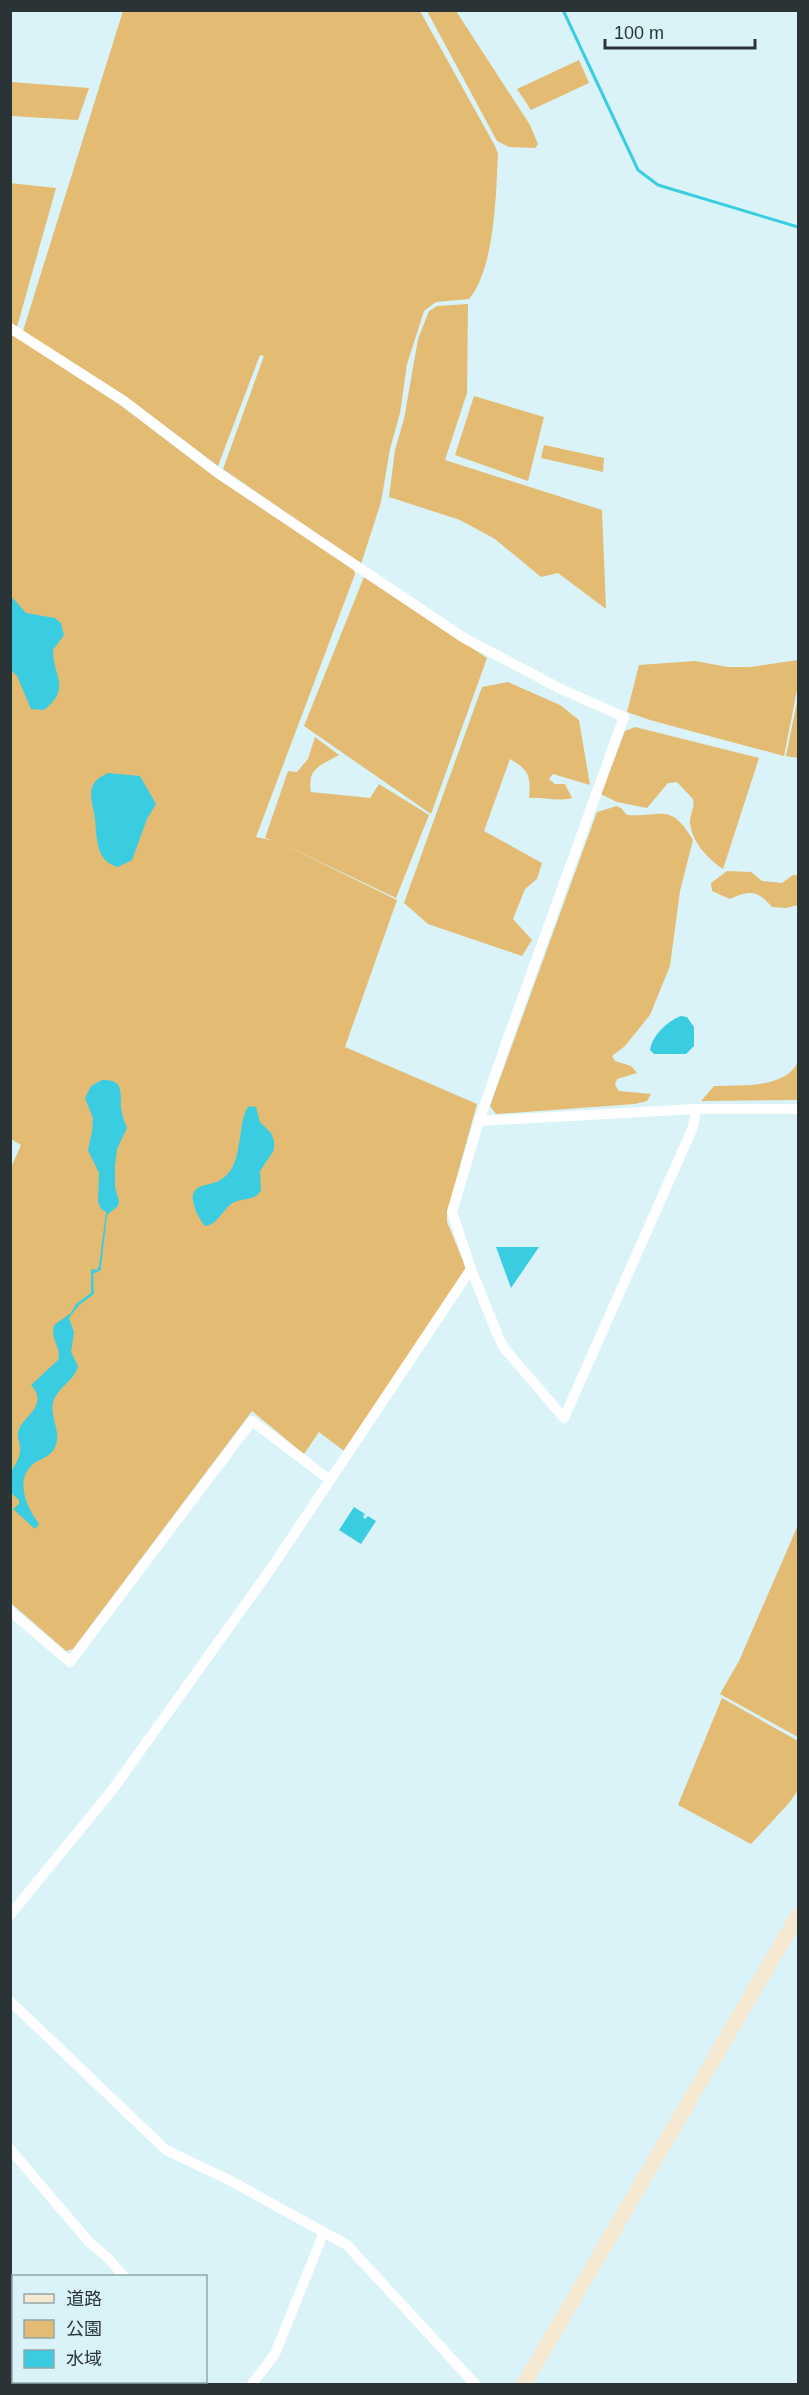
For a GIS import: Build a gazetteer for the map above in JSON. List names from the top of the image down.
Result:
{
  "legend": ["道路", "公園", "水域"],
  "scale_bar": "100 m"
}
